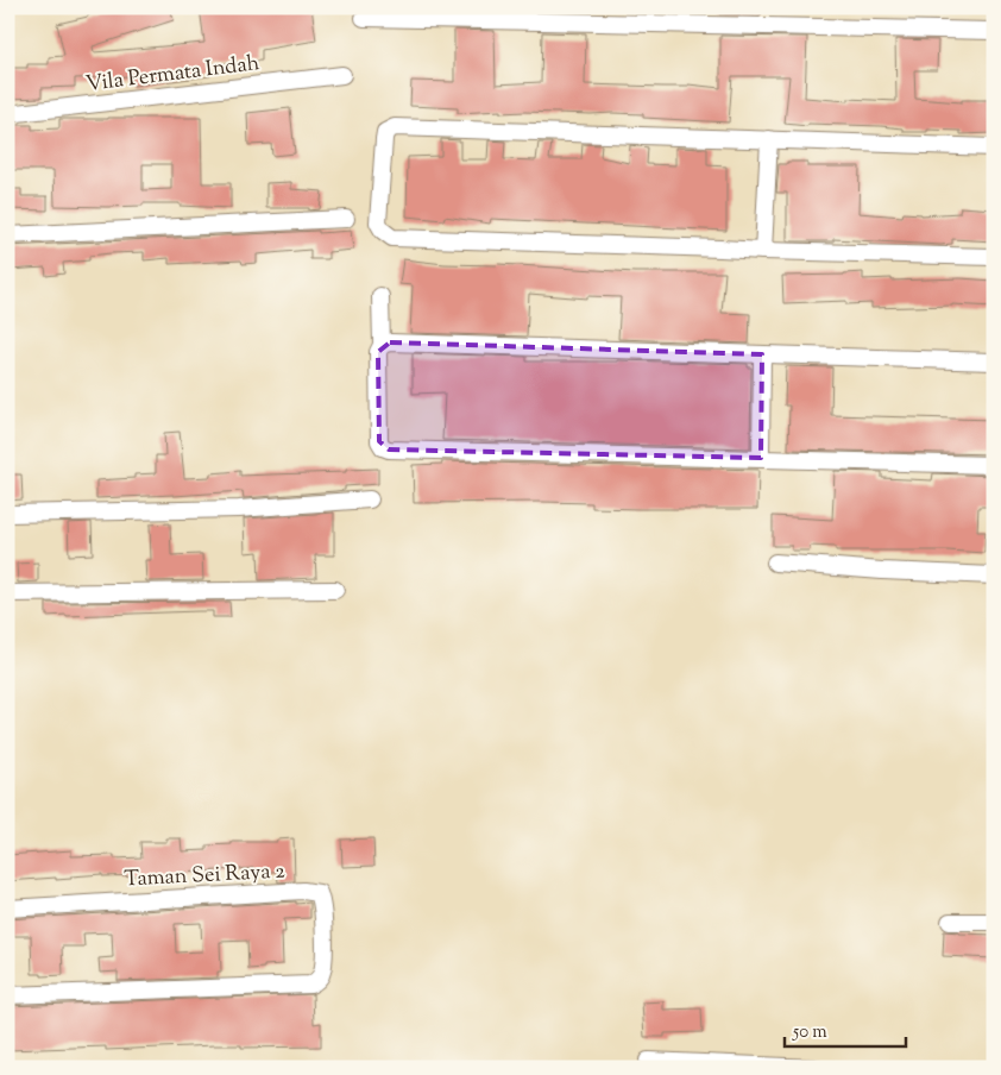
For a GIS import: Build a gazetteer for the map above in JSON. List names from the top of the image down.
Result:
{
  "streets": {
    "street": ["Vila Permata Indah", "Taman Sei Raya 2"]
  },
  "scale_bar": "50 m"
}
